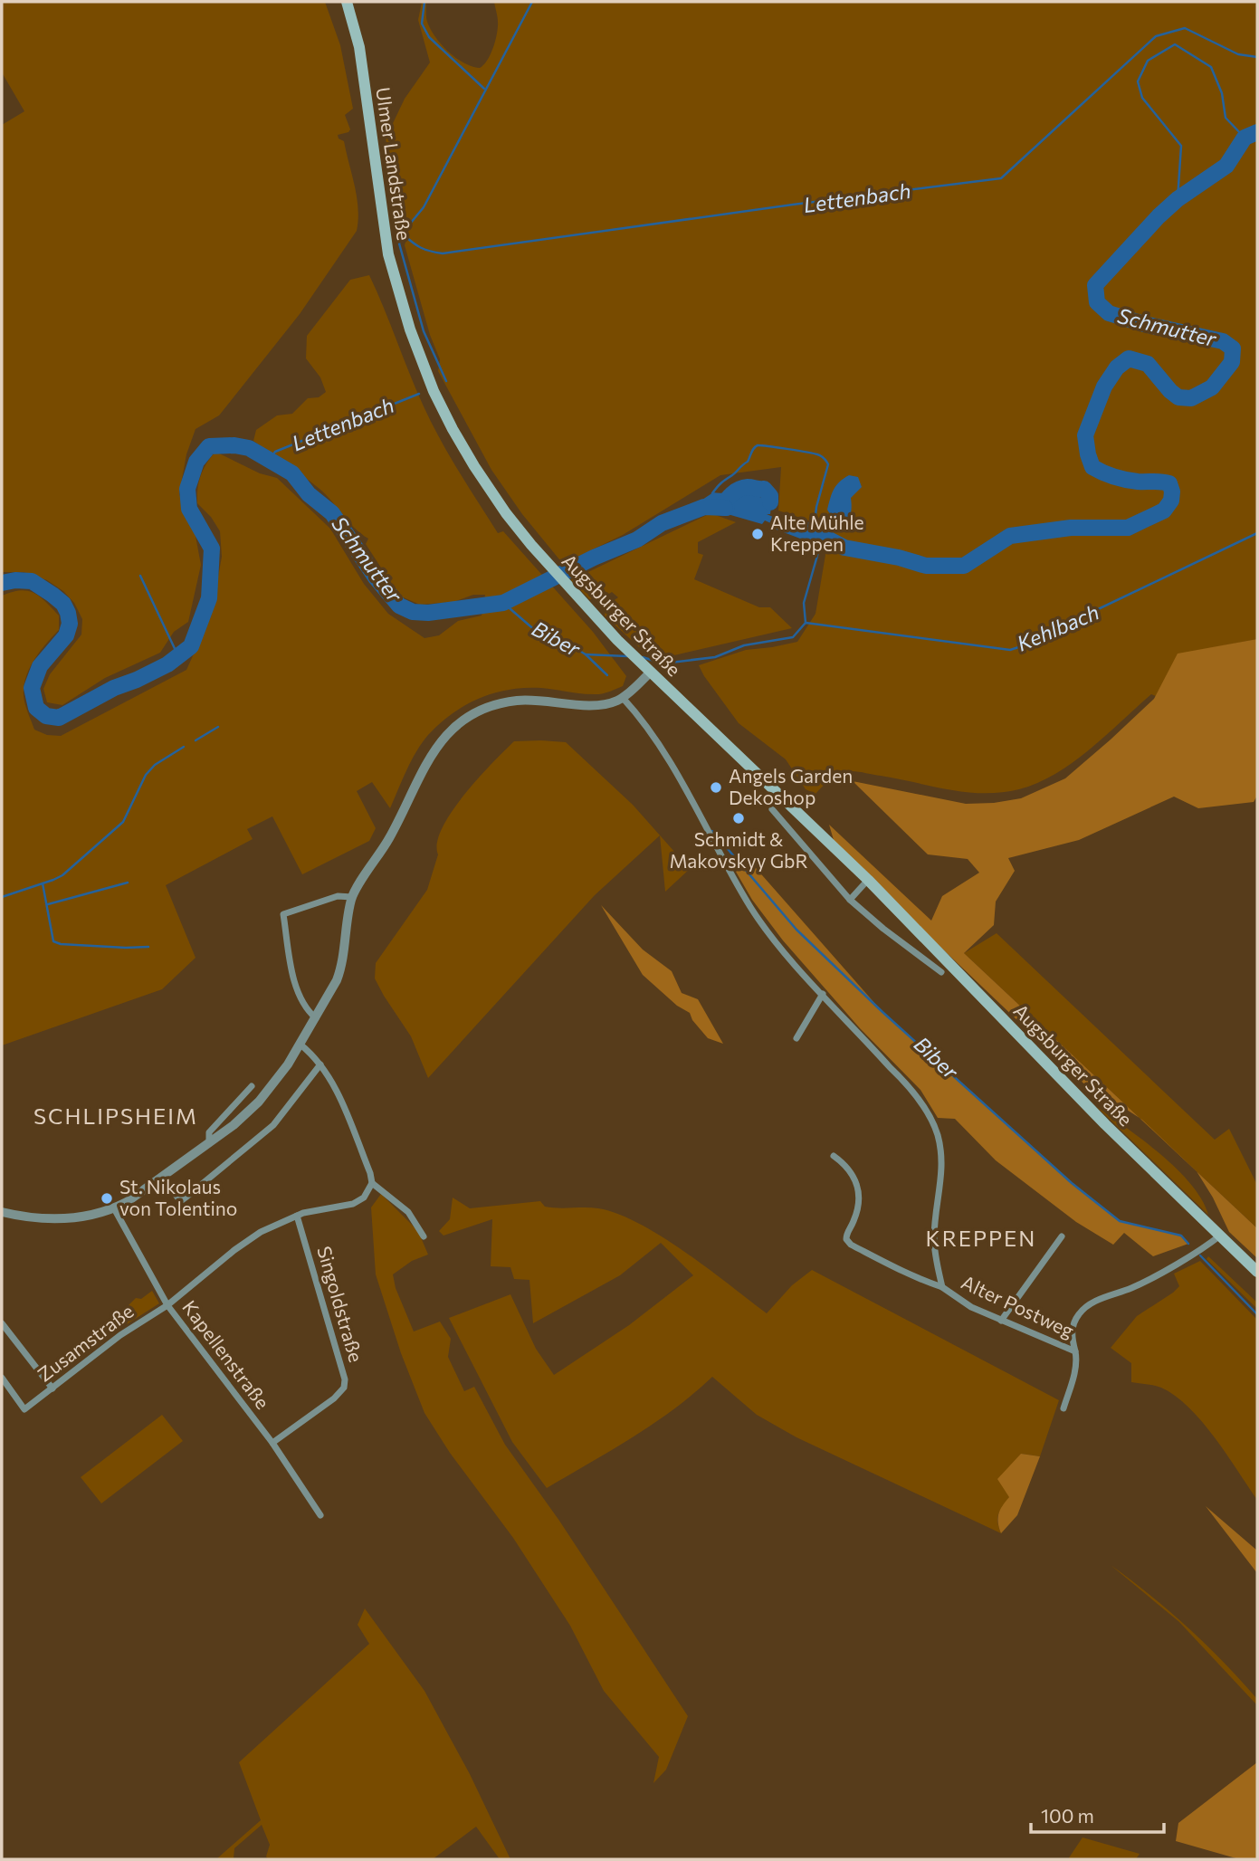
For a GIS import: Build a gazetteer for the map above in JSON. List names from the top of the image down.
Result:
{
  "streets": {
    "main road": ["Ulmer Landstraße", "Augsburger Straße"],
    "street": [
      "Singoldstraße",
      "Alter Postweg",
      "Zusamstraße",
      "Kapellenstraße"
    ]
  },
  "crossings": [
    ["Ulmer Landstraße", "Augsburger Straße"],
    ["Augsburger Straße", "Alter Postweg"],
    ["Singoldstraße", "Zusamstraße"],
    ["Singoldstraße", "Kapellenstraße"],
    ["Zusamstraße", "Kapellenstraße"]
  ],
  "districts": ["SCHLIPSHEIM", "KREPPEN"],
  "water": [
    "Lettenbach",
    "Schmutter",
    "Kehlbach",
    "Biber"
  ],
  "places": [
    "Alte Mühle Kreppen",
    "Angels Garden Dekoshop",
    "Schmidt & Makovskyy GbR",
    "St. Nikolaus von Tolentino"
  ],
  "scale_bar": "100 m"
}
